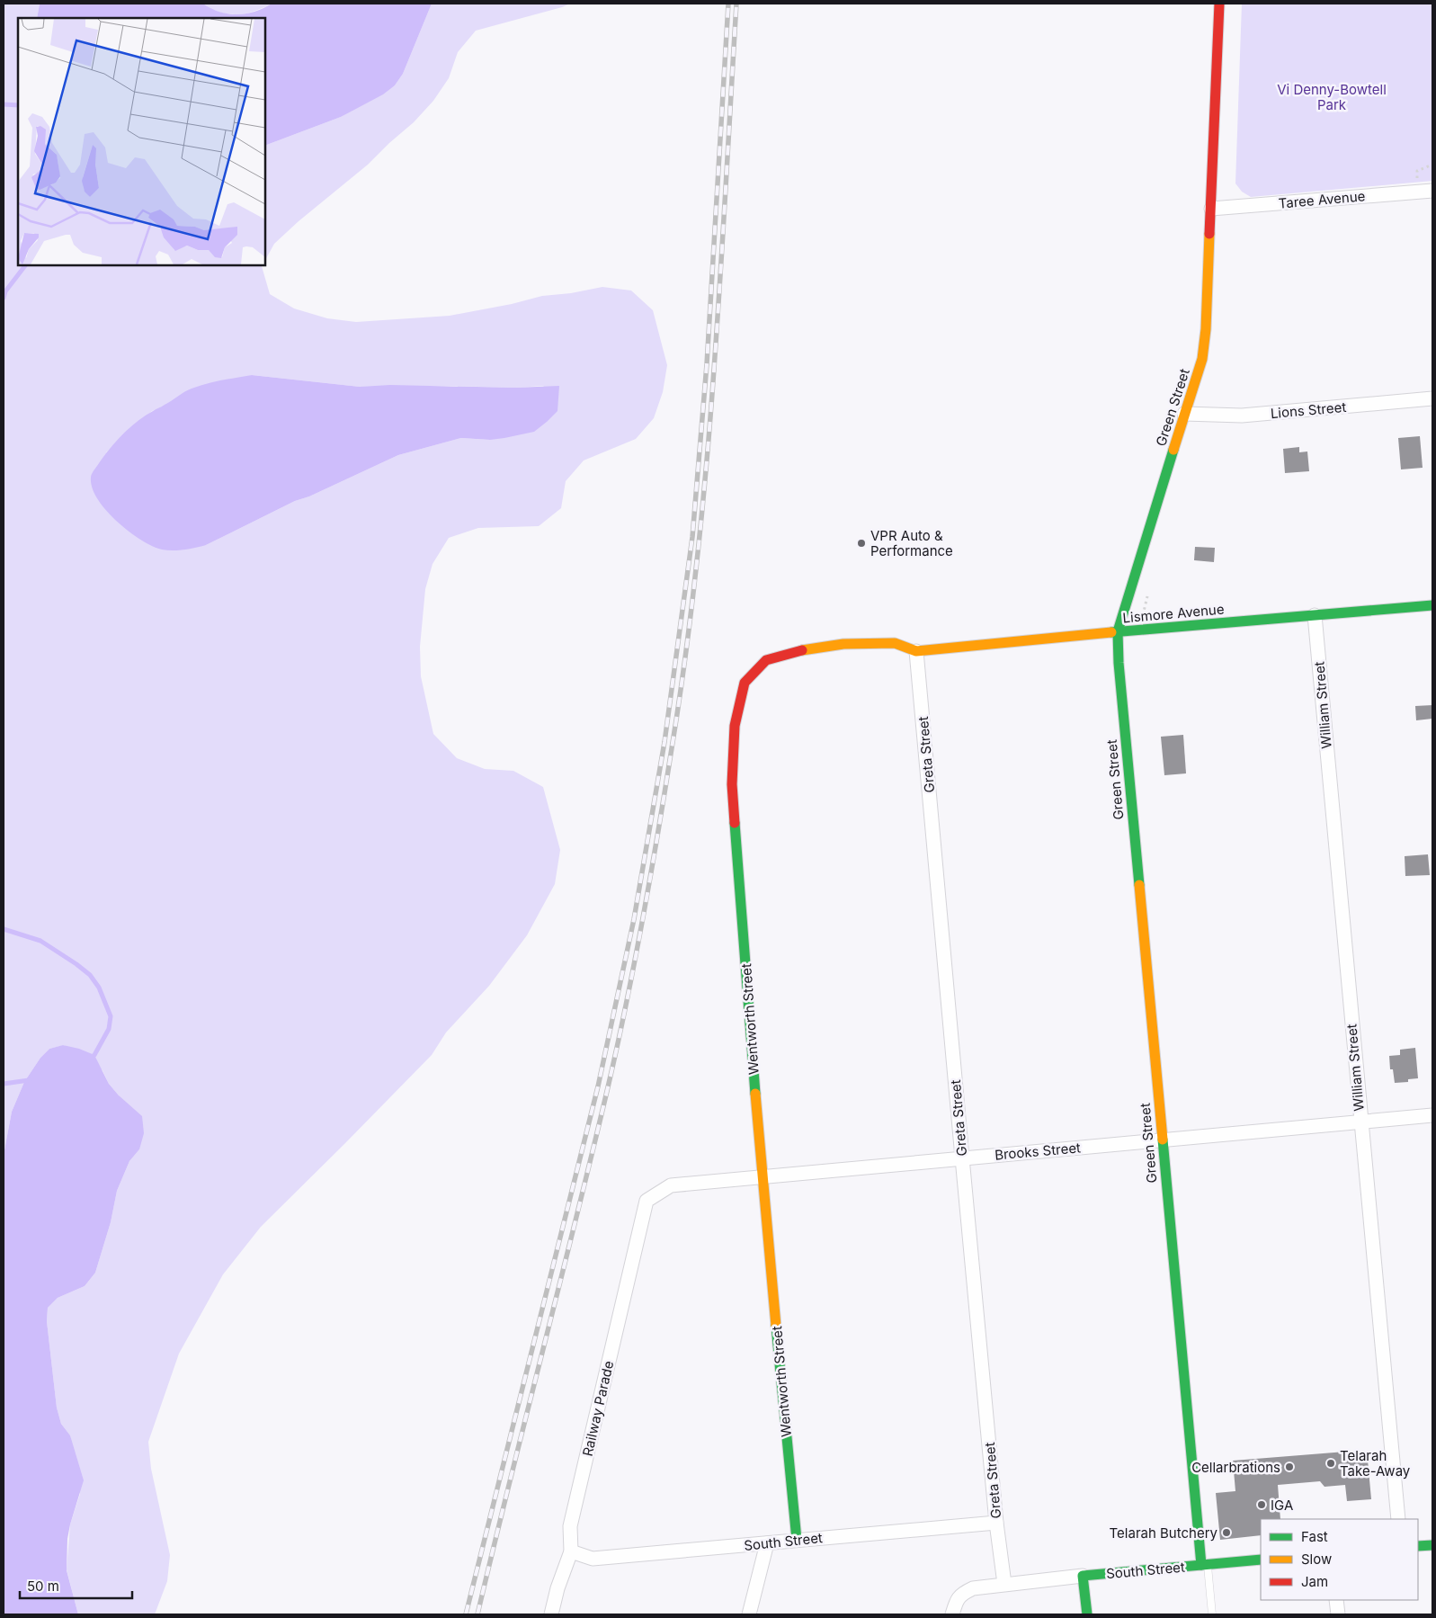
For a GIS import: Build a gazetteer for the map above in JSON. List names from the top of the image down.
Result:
{
  "streets": {
    "street": [
      "Taree Avenue",
      "Green Street",
      "Lions Street",
      "Lismore Avenue",
      "William Street",
      "Greta Street",
      "Wentworth Street",
      "Brooks Street",
      "Railway Parade",
      "South Street"
    ]
  },
  "crossings": [
    ["Taree Avenue", "Green Street"],
    ["Green Street", "Lions Street"],
    ["Green Street", "Lismore Avenue"],
    ["Green Street", "Brooks Street"],
    ["Green Street", "South Street"],
    ["Lismore Avenue", "William Street"],
    ["Lismore Avenue", "Greta Street"],
    ["Lismore Avenue", "Wentworth Street"],
    ["William Street", "Brooks Street"],
    ["Greta Street", "Wentworth Street"],
    ["Greta Street", "Brooks Street"],
    ["Greta Street", "South Street"],
    ["Wentworth Street", "Brooks Street"],
    ["Wentworth Street", "South Street"],
    ["Brooks Street", "Railway Parade"],
    ["Railway Parade", "South Street"]
  ],
  "parks": ["Vi Denny-Bowtell Park"],
  "places": [
    "VPR Auto & Performance",
    "Telarah Take-Away",
    "Cellarbrations",
    "IGA",
    "Telarah Butchery"
  ],
  "legend": ["Fast", "Slow", "Jam"],
  "scale_bar": "50 m"
}
